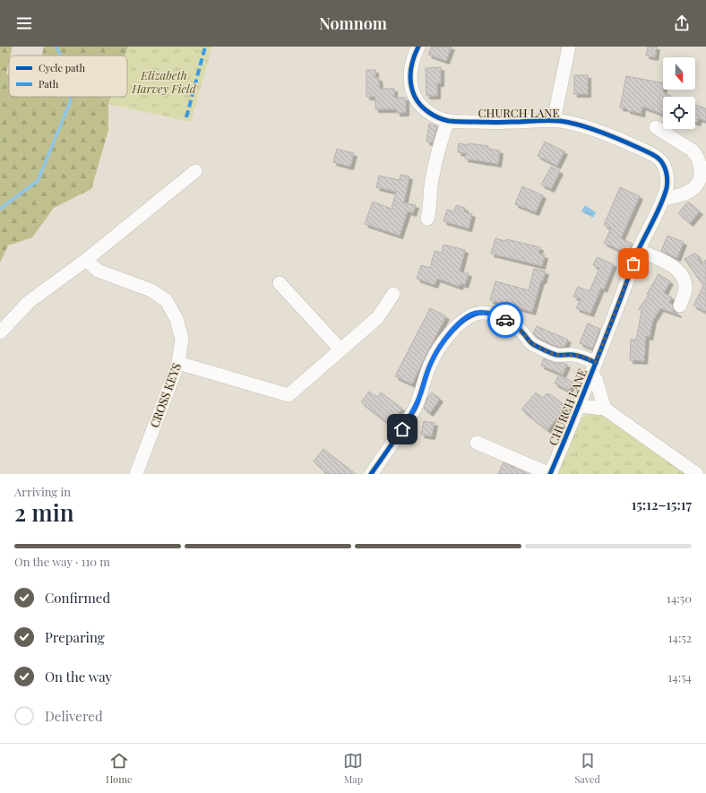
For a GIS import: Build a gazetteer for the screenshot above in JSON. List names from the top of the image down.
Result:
{
  "streets": {
    "street": ["CHURCH LANE", "CROSS KEYS"]
  },
  "parks": ["Elizabeth Harvey Field"],
  "legend": ["Cycle path", "Path"],
  "north": "bottom",
  "page": {
    "header": "Nomnom",
    "heading": ["2 min", "Arriving in", "15:12–15:17"],
    "bar": "On the way · 110 m",
    "list": [
      ["Confirmed", "14:50"],
      ["Preparing", "14:52"],
      ["On the way", "14:54"],
      "Delivered"
    ],
    "tabs": ["Home", "Map", "Saved"]
  }
}
